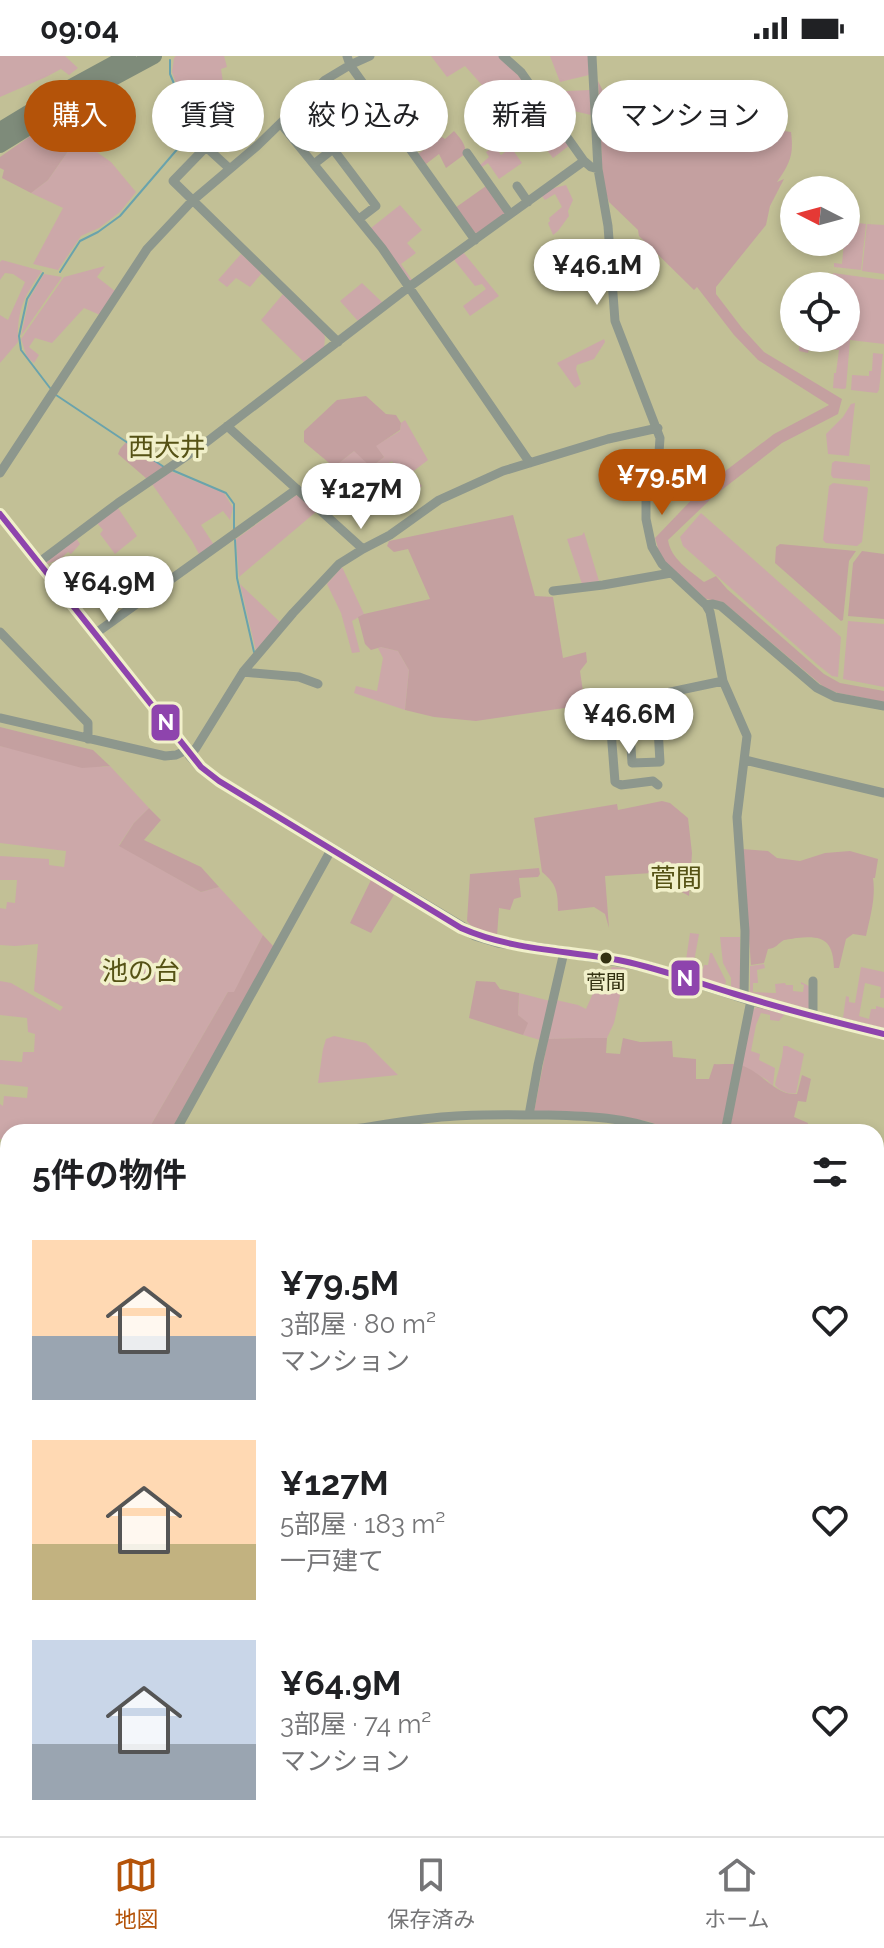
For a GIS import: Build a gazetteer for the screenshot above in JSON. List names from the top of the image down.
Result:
{
  "districts": ["西大井", "菅間", "池の台"],
  "places": ["菅間"],
  "lines": ["transit line N"],
  "north": "left",
  "page": {
    "status": "09:04",
    "chip": [
      "購入",
      "賃貸",
      "絞り込み",
      "新着",
      "マンション"
    ],
    "price": [
      "¥46.1M",
      "¥79.5M",
      "¥127M",
      "¥64.9M",
      "¥46.6M"
    ],
    "heading": "5件の物件",
    "list": [
      {
        "name": "¥79.5M",
        "note": "3部屋 · 80 m² · マンション"
      },
      {
        "name": "¥127M",
        "note": "5部屋 · 183 m² · 一戸建て"
      },
      {
        "name": "¥64.9M",
        "note": "3部屋 · 74 m² · マンション"
      }
    ],
    "tabs": ["地図", "保存済み", "ホーム"]
  }
}
